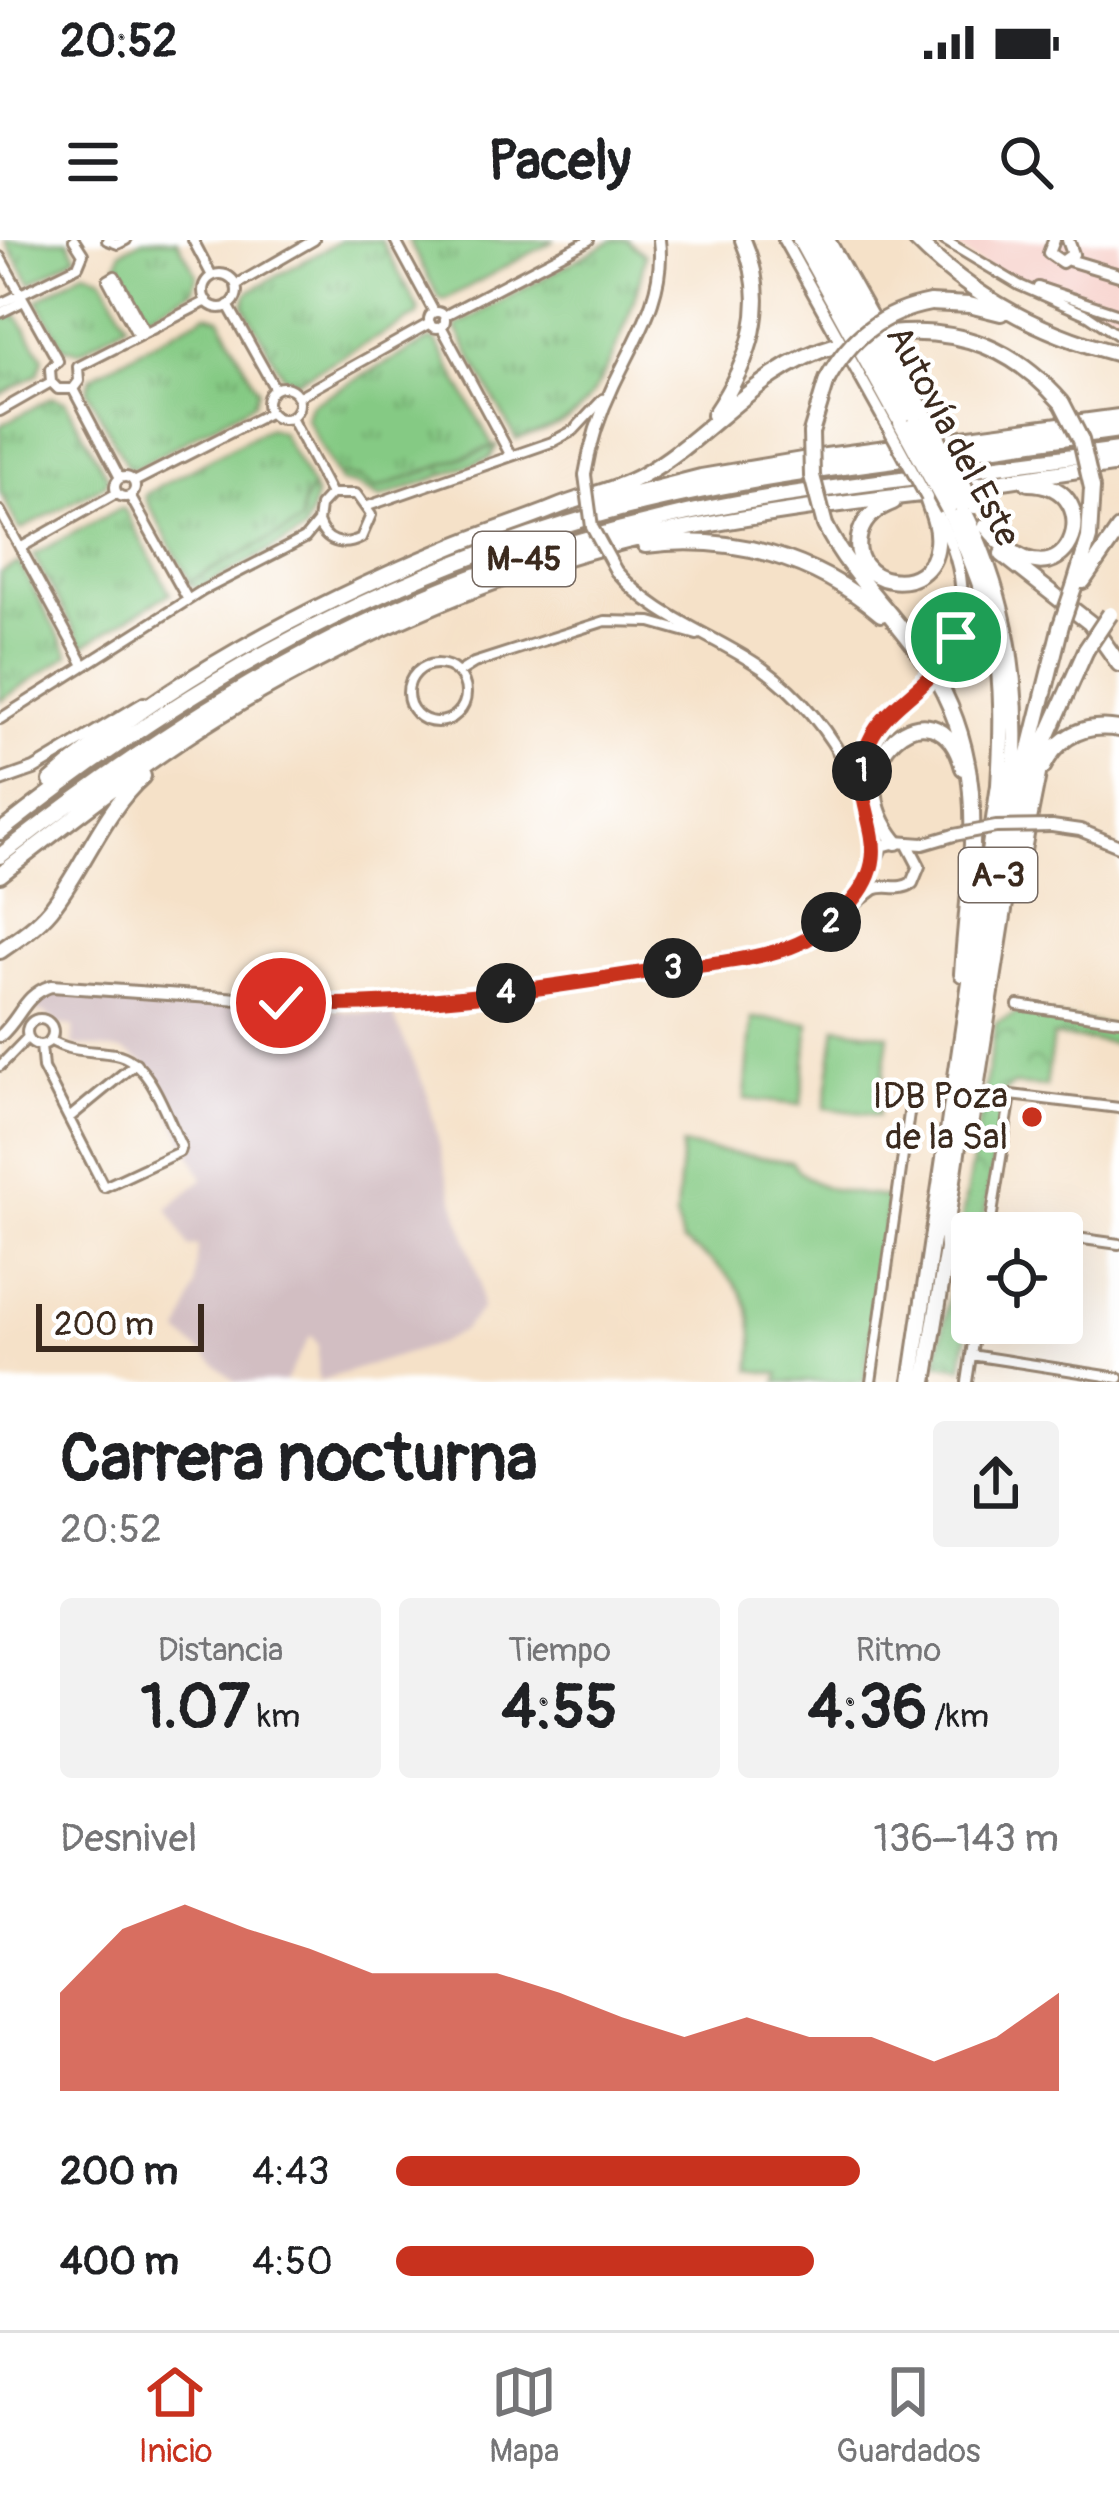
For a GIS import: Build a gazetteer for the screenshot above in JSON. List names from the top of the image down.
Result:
{
  "streets": {
    "highway": ["Autovía del Este", "M-45", "A-3"]
  },
  "places": ["IDB Poza de la Sal"],
  "scale_bar": "200 m",
  "page": {
    "status": "20:52",
    "header": "Pacely",
    "pins": [
      "1",
      "2",
      "3",
      "4"
    ],
    "scale": "200 m",
    "heading": ["Carrera nocturna", "20:52"],
    "stats": [
      ["Distancia", "1.07 km"],
      ["Tiempo", "4:55"],
      ["Ritmo", "4:36 /km"]
    ],
    "chart": ["Desnivel", "136–143 m"],
    "list": [
      {
        "name": "200 m",
        "note": "4:43"
      },
      {
        "name": "400 m",
        "note": "4:50"
      }
    ],
    "tabs": ["Inicio", "Mapa", "Guardados"]
  }
}
